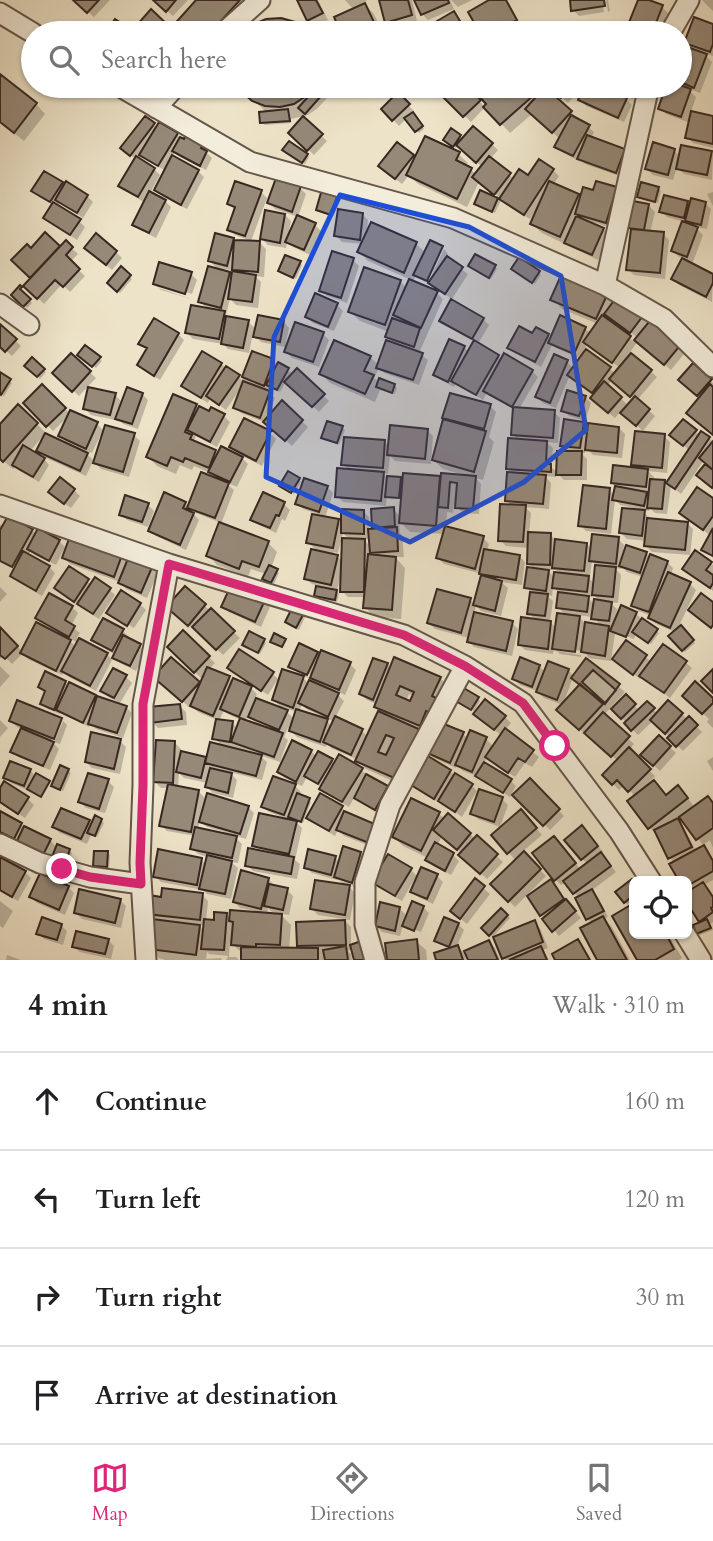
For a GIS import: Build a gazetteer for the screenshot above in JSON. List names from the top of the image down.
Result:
{
  "page": {
    "search": "Search here",
    "heading": ["4 min", "Walk · 310 m"],
    "list": [
      ["Continue", "160 m"],
      ["Turn left", "120 m"],
      ["Turn right", "30 m"],
      "Arrive at destination"
    ],
    "nav": ["Map", "Directions", "Saved"]
  }
}
